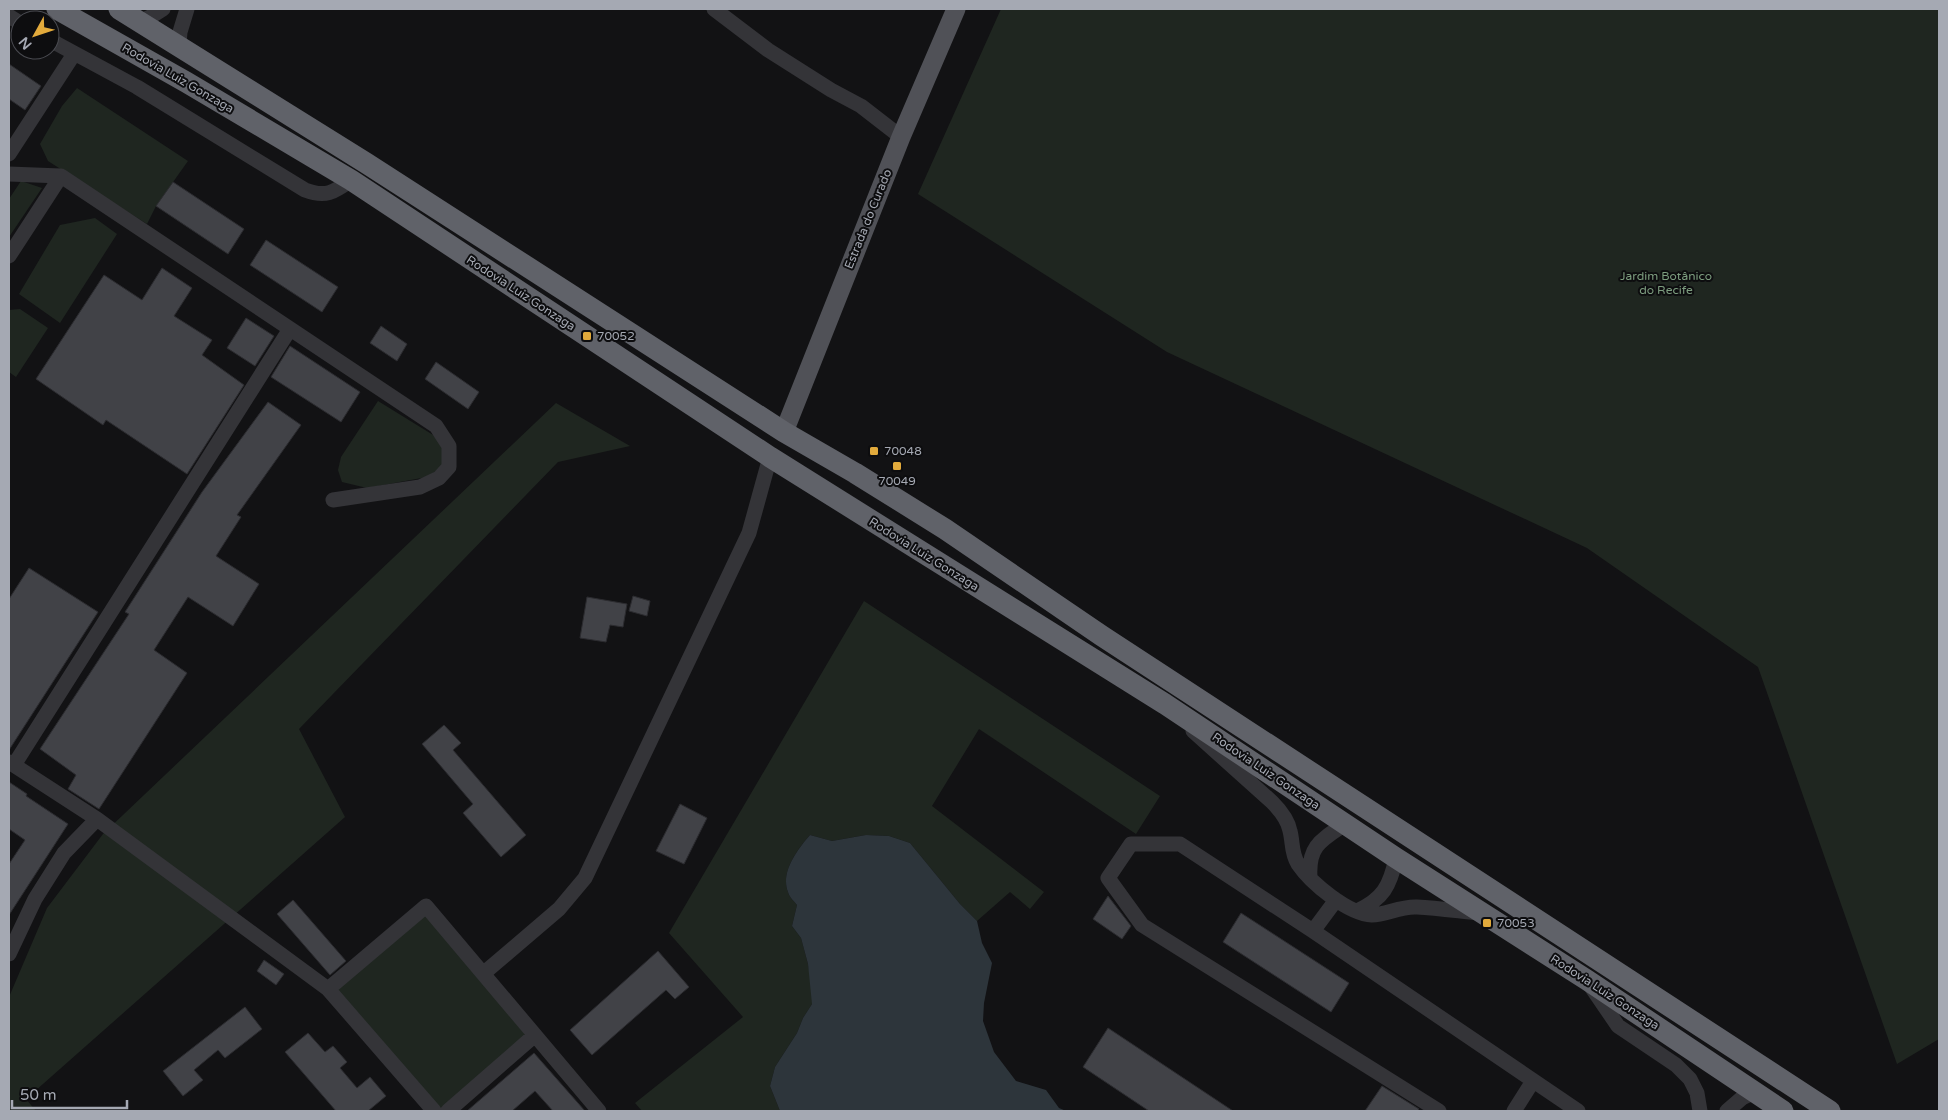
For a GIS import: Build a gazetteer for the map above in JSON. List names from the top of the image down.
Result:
{
  "streets": {
    "highway": ["Rodovia Luiz Gonzaga"],
    "main road": ["Estrada do Curado"]
  },
  "crossings": [
    ["Rodovia Luiz Gonzaga", "Estrada do Curado"]
  ],
  "parks": ["Jardim Botânico do Recife"],
  "places": {
    "transit": [
      "70052",
      "70048",
      "70049",
      "70053"
    ]
  },
  "scale_bar": "50 m",
  "north": "bottom left"
}
